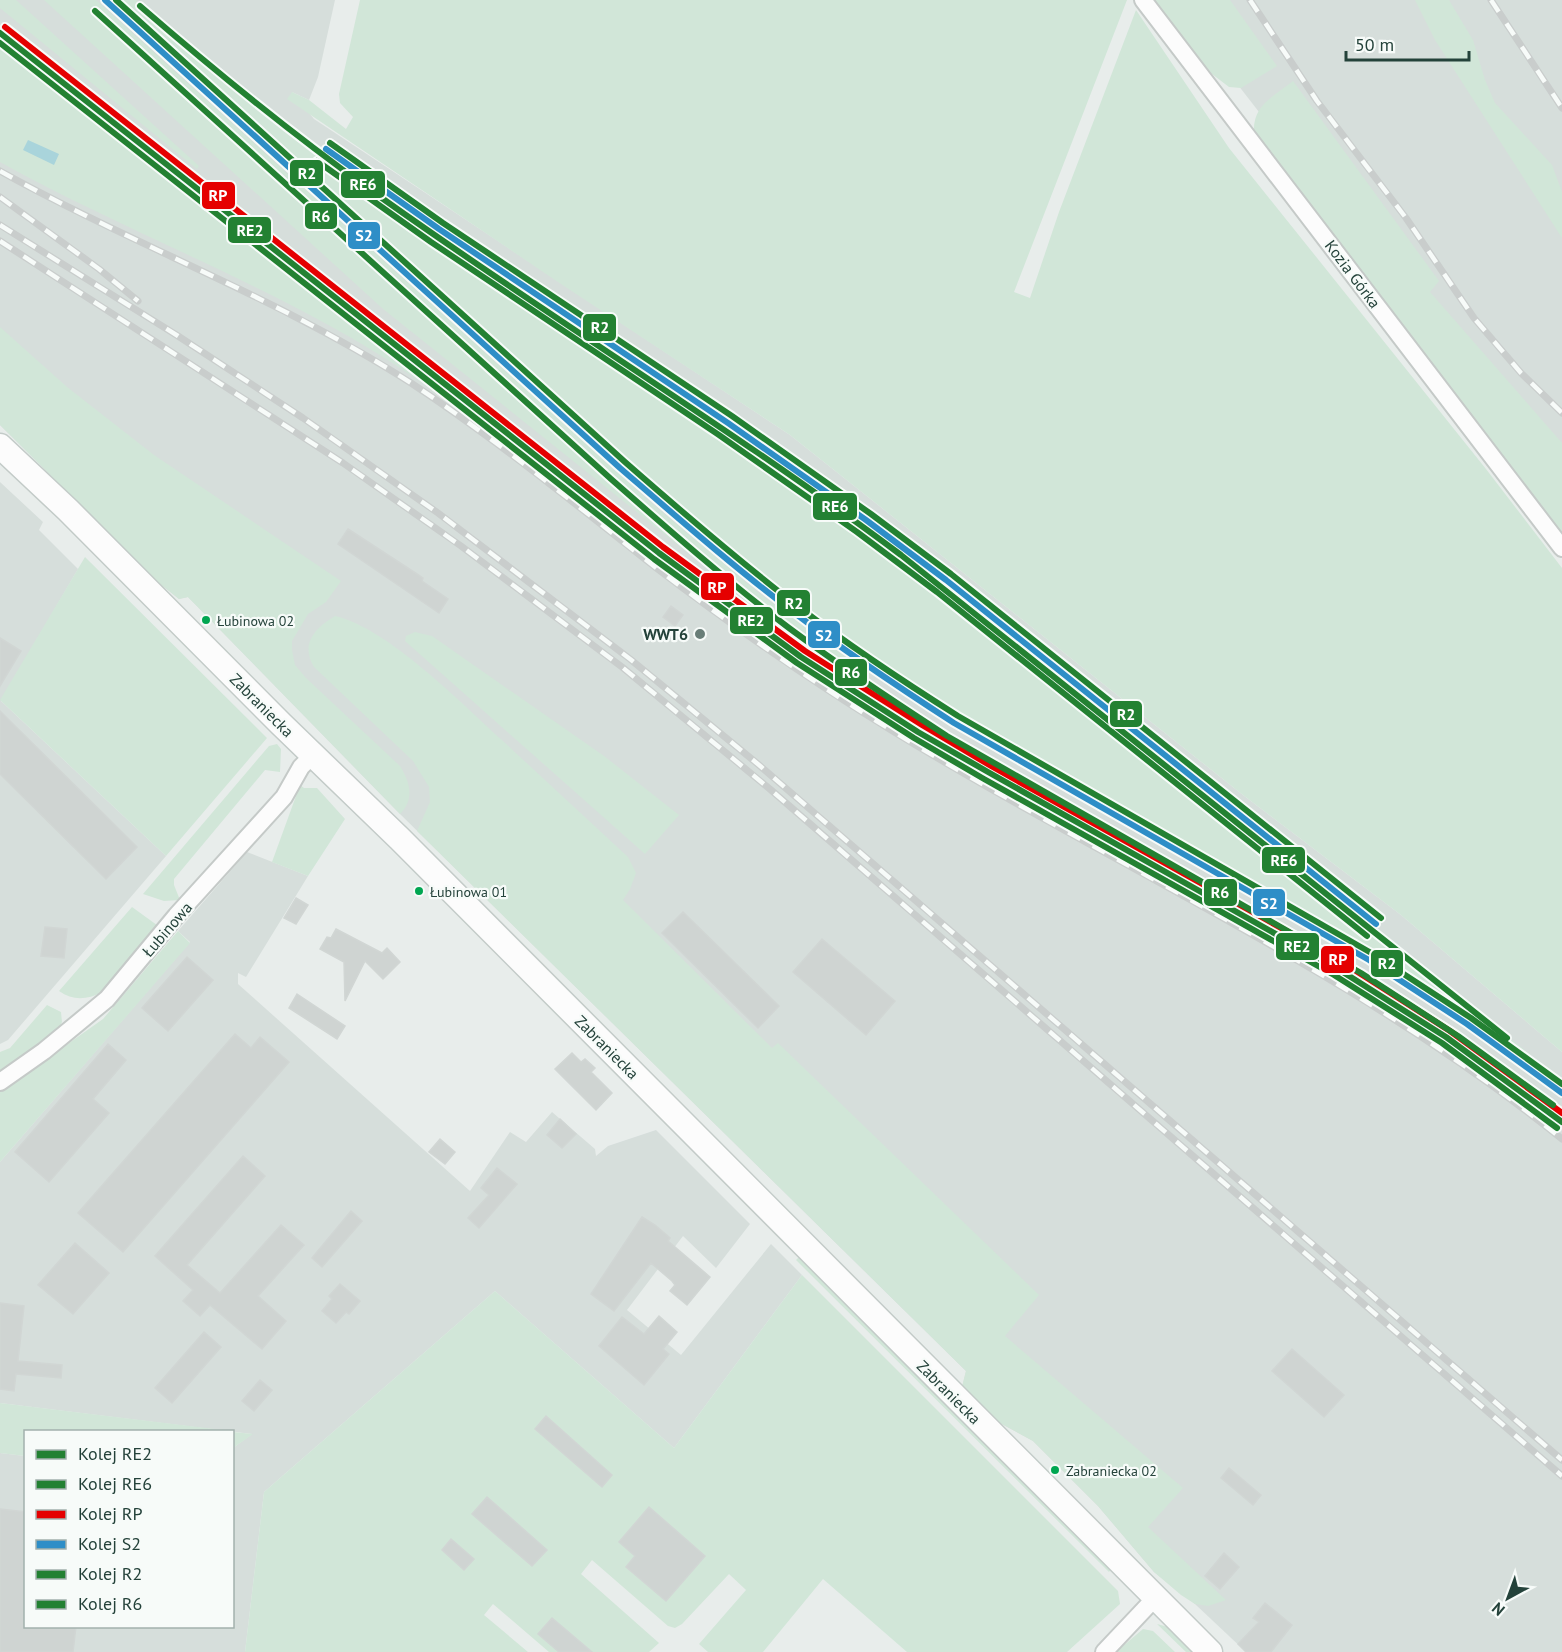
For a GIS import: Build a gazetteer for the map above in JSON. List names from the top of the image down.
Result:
{
  "streets": {
    "main road": ["Zabraniecka"],
    "street": ["Kozia Górka", "Łubinowa"]
  },
  "crossings": [
    ["Zabraniecka", "Łubinowa"]
  ],
  "places": [
    "Łubinowa 02",
    "WWT6",
    "Łubinowa 01",
    "Zabraniecka 02"
  ],
  "lines": [
    "rail line S2",
    "rail line R2",
    "rail line RE6",
    "rail line R6",
    "rail line RP",
    "rail line RE2"
  ],
  "legend": [
    "Kolej RE2",
    "Kolej RE6",
    "Kolej RP",
    "Kolej S2",
    "Kolej R2",
    "Kolej R6"
  ],
  "scale_bar": "50 m",
  "north": "bottom left"
}
